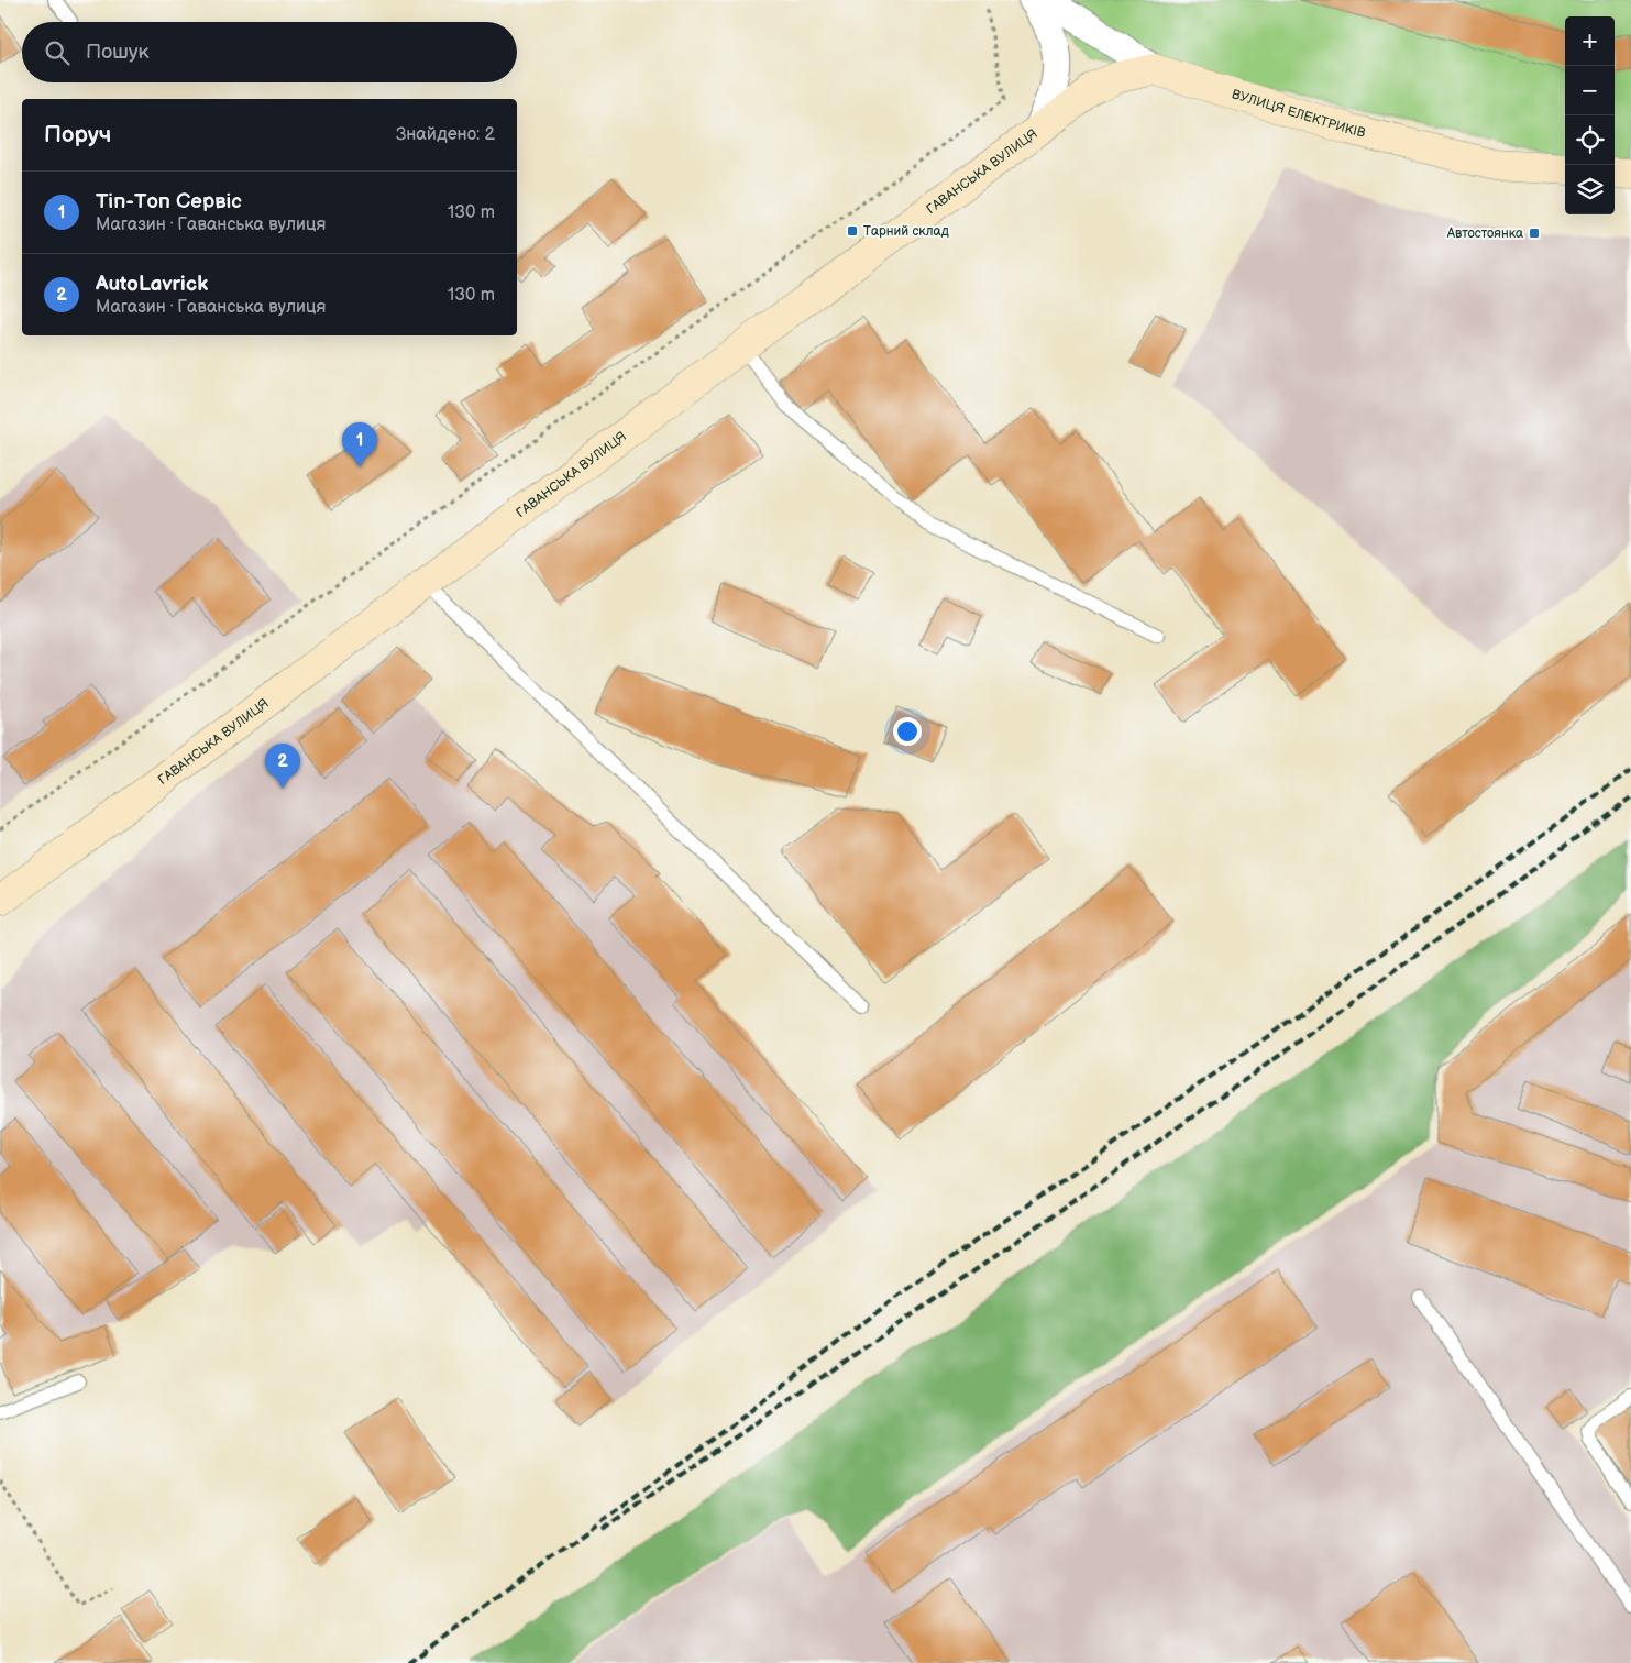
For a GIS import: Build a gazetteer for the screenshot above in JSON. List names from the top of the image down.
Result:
{
  "streets": {
    "street": ["ВУЛИЦЯ ЕЛЕКТРИКІВ", "ГАВАНСЬКА ВУЛИЦЯ"]
  },
  "crossings": [
    ["ВУЛИЦЯ ЕЛЕКТРИКІВ", "ГАВАНСЬКА ВУЛИЦЯ"]
  ],
  "places": {
    "transit": ["Тарний склад", "Автостоянка"]
  },
  "page": {
    "map_buttons": ["+", "−"],
    "search": "Пошук",
    "heading": ["Поруч", "Знайдено: 2"],
    "list": [
      {
        "mark": "1",
        "name": "Тіп-Топ Сервіс",
        "note": "Магазин · Гаванська вулиця",
        "value": "130 m"
      },
      {
        "mark": "2",
        "name": "AutoLavrick",
        "note": "Магазин · Гаванська вулиця",
        "value": "130 m"
      }
    ],
    "pins": ["1", "2"]
  }
}
